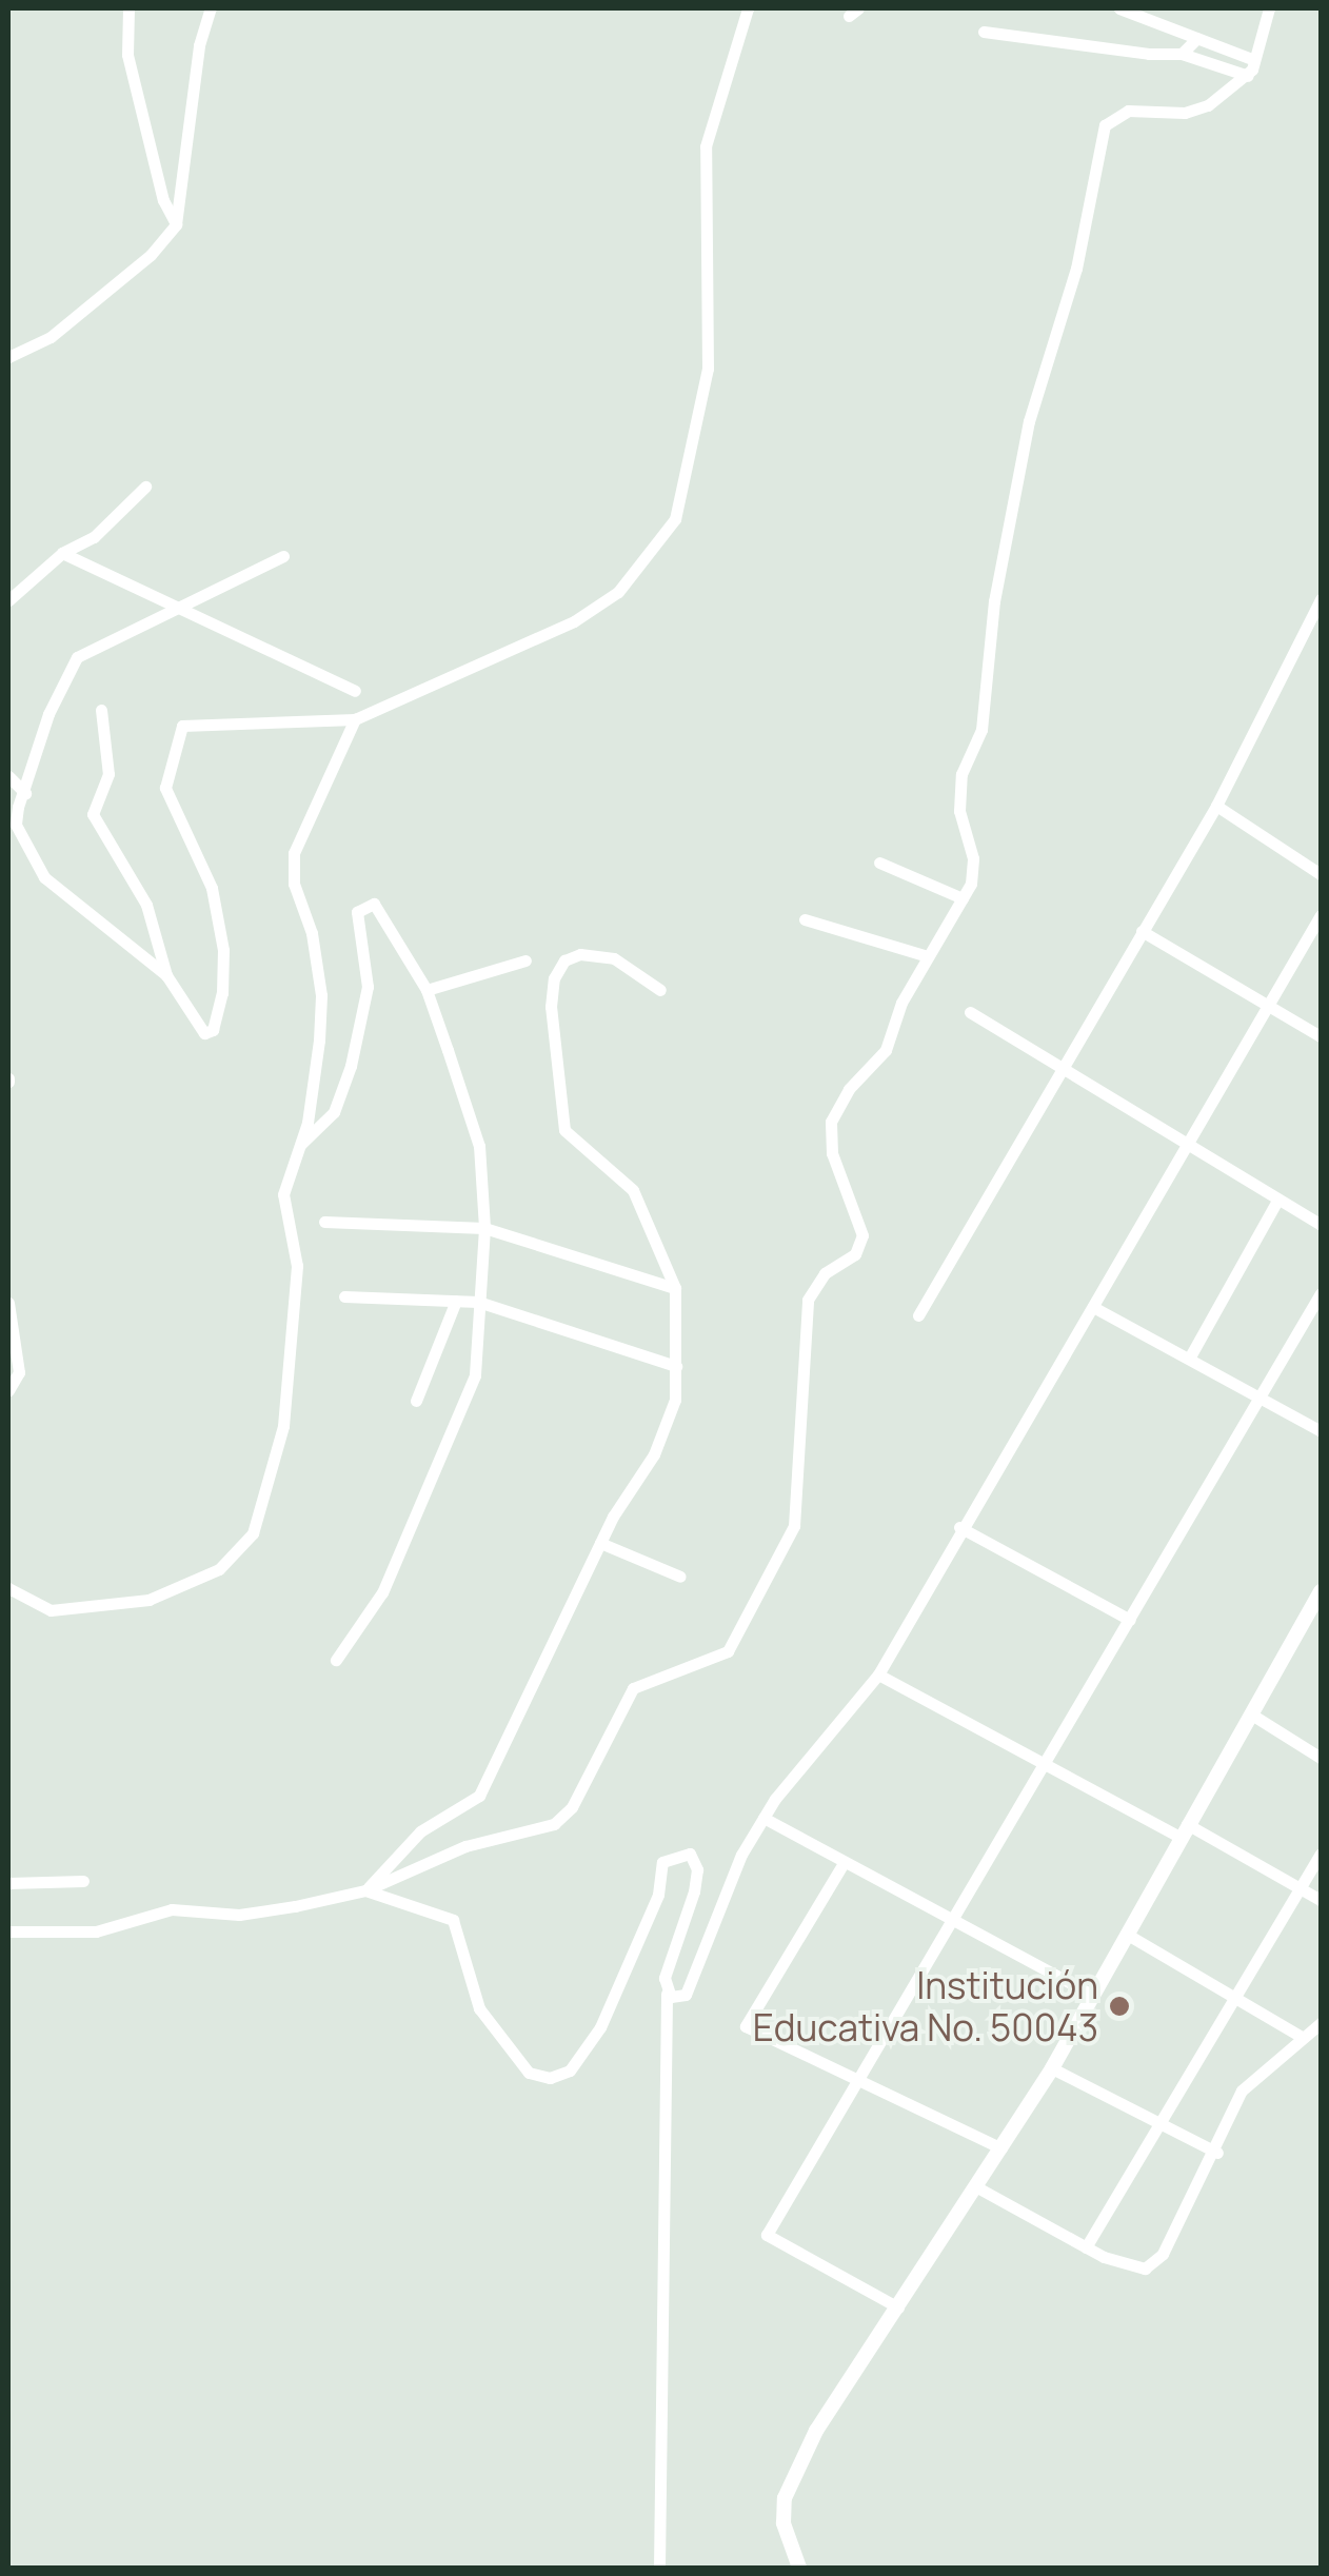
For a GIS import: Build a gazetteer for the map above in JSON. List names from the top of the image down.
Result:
{
  "places": ["Institución Educativa No. 50043"]
}
